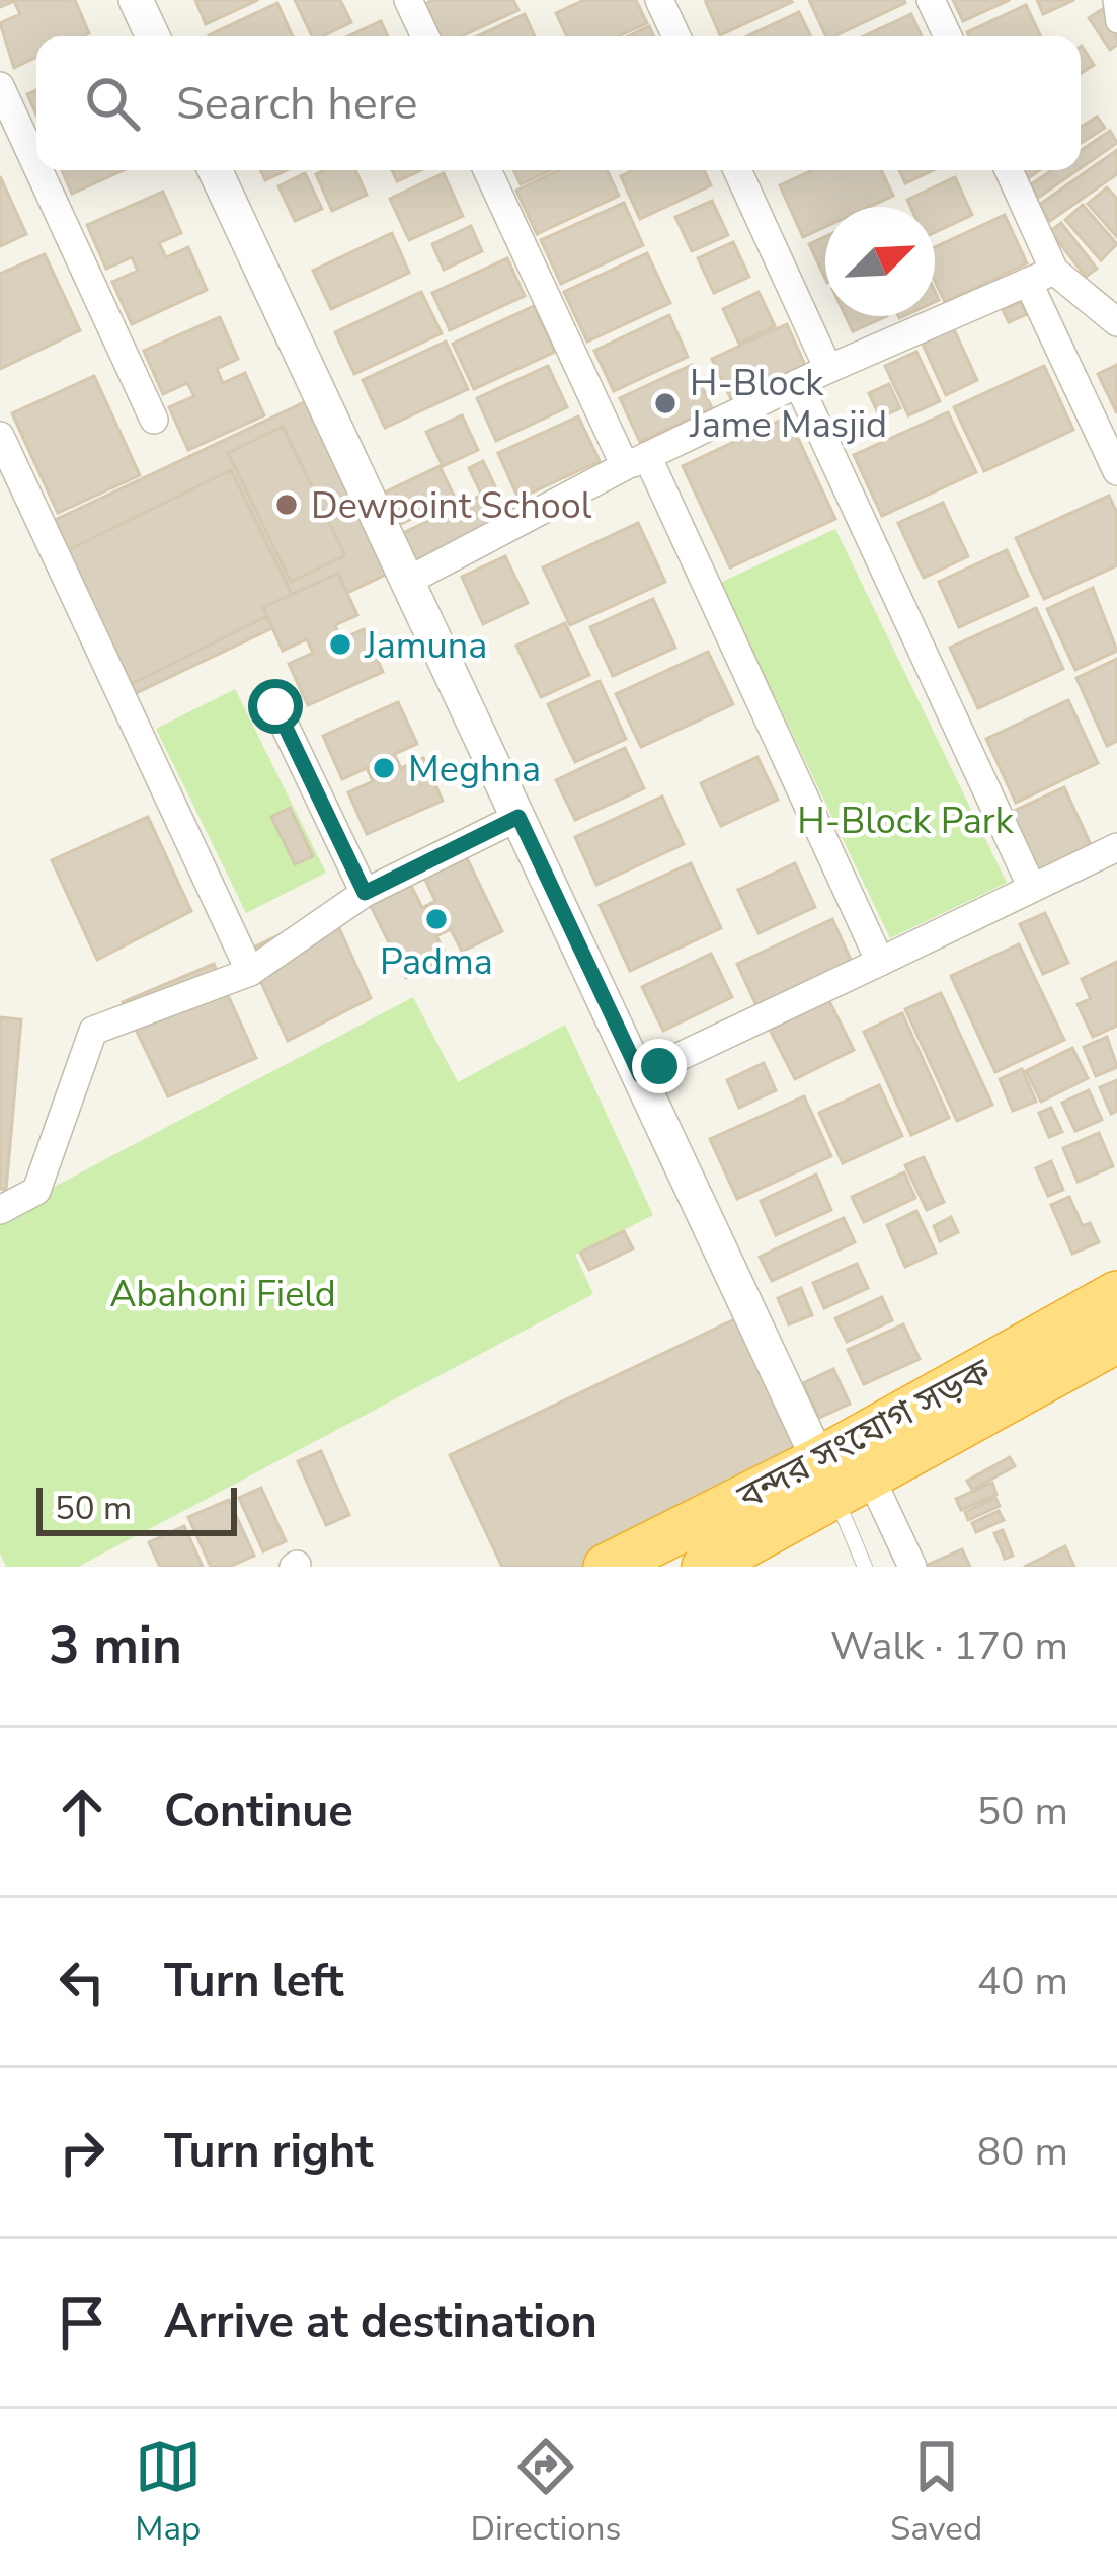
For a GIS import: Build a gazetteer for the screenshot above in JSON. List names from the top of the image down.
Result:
{
  "streets": {
    "highway": ["বন্দর সংযোগ সড়ক"]
  },
  "parks": ["H-Block Park", "Abahoni Field"],
  "places": [
    "H-Block Jame Masjid",
    "Dewpoint School",
    "Jamuna",
    "Meghna",
    "Padma"
  ],
  "scale_bar": "50 m",
  "north": "top right",
  "page": {
    "search": "Search here",
    "scale": "50 m",
    "heading": ["3 min", "Walk · 170 m"],
    "list": [
      ["Continue", "50 m"],
      ["Turn left", "40 m"],
      ["Turn right", "80 m"],
      "Arrive at destination"
    ],
    "nav": ["Map", "Directions", "Saved"]
  }
}
